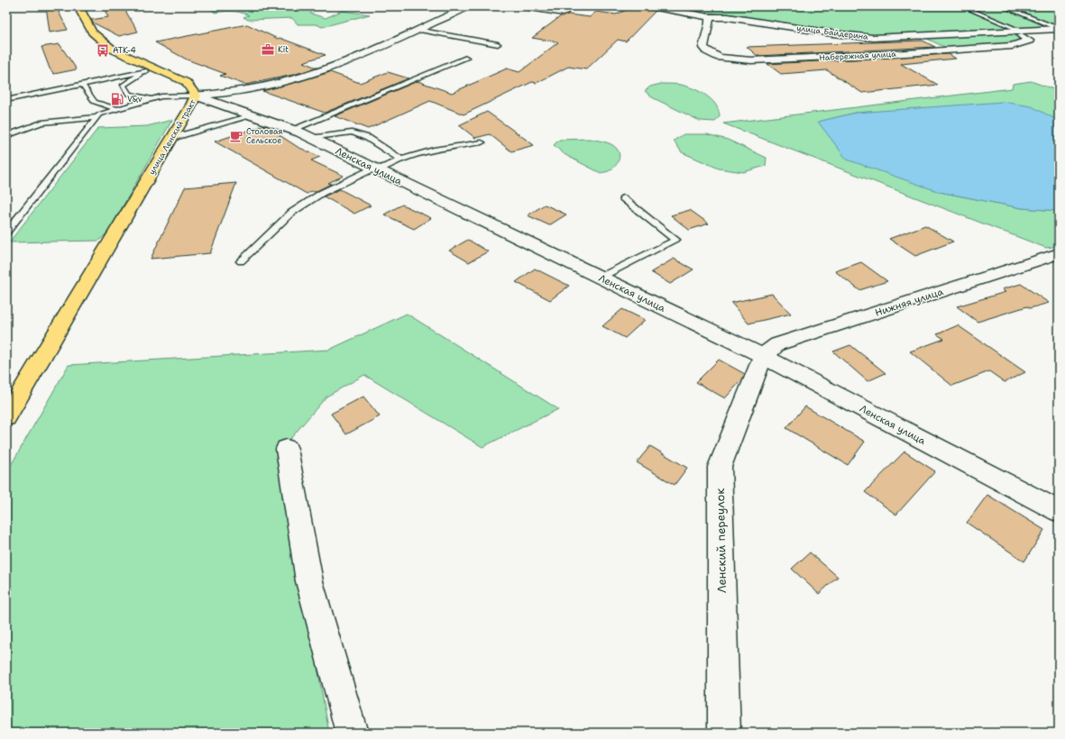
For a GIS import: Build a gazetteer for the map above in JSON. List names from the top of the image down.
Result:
{
  "streets": {
    "main road": ["улица Ленский тракт"],
    "street": [
      "улица Байдерина",
      "Набережная улица",
      "Ленская улица",
      "Нижняя улица",
      "Ленский переулок"
    ]
  },
  "crossings": [
    ["улица Байдерина", "Набережная улица"],
    ["улица Ленский тракт", "Ленская улица"],
    ["Ленская улица", "Нижняя улица"],
    ["Ленская улица", "Ленский переулок"],
    ["Нижняя улица", "Ленский переулок"]
  ],
  "places": {
    "office": ["Kit"],
    "bus stop": ["АТК-4"],
    "fuel station": ["V&v"],
    "cafe": ["Столовая Сельское"]
  }
}
